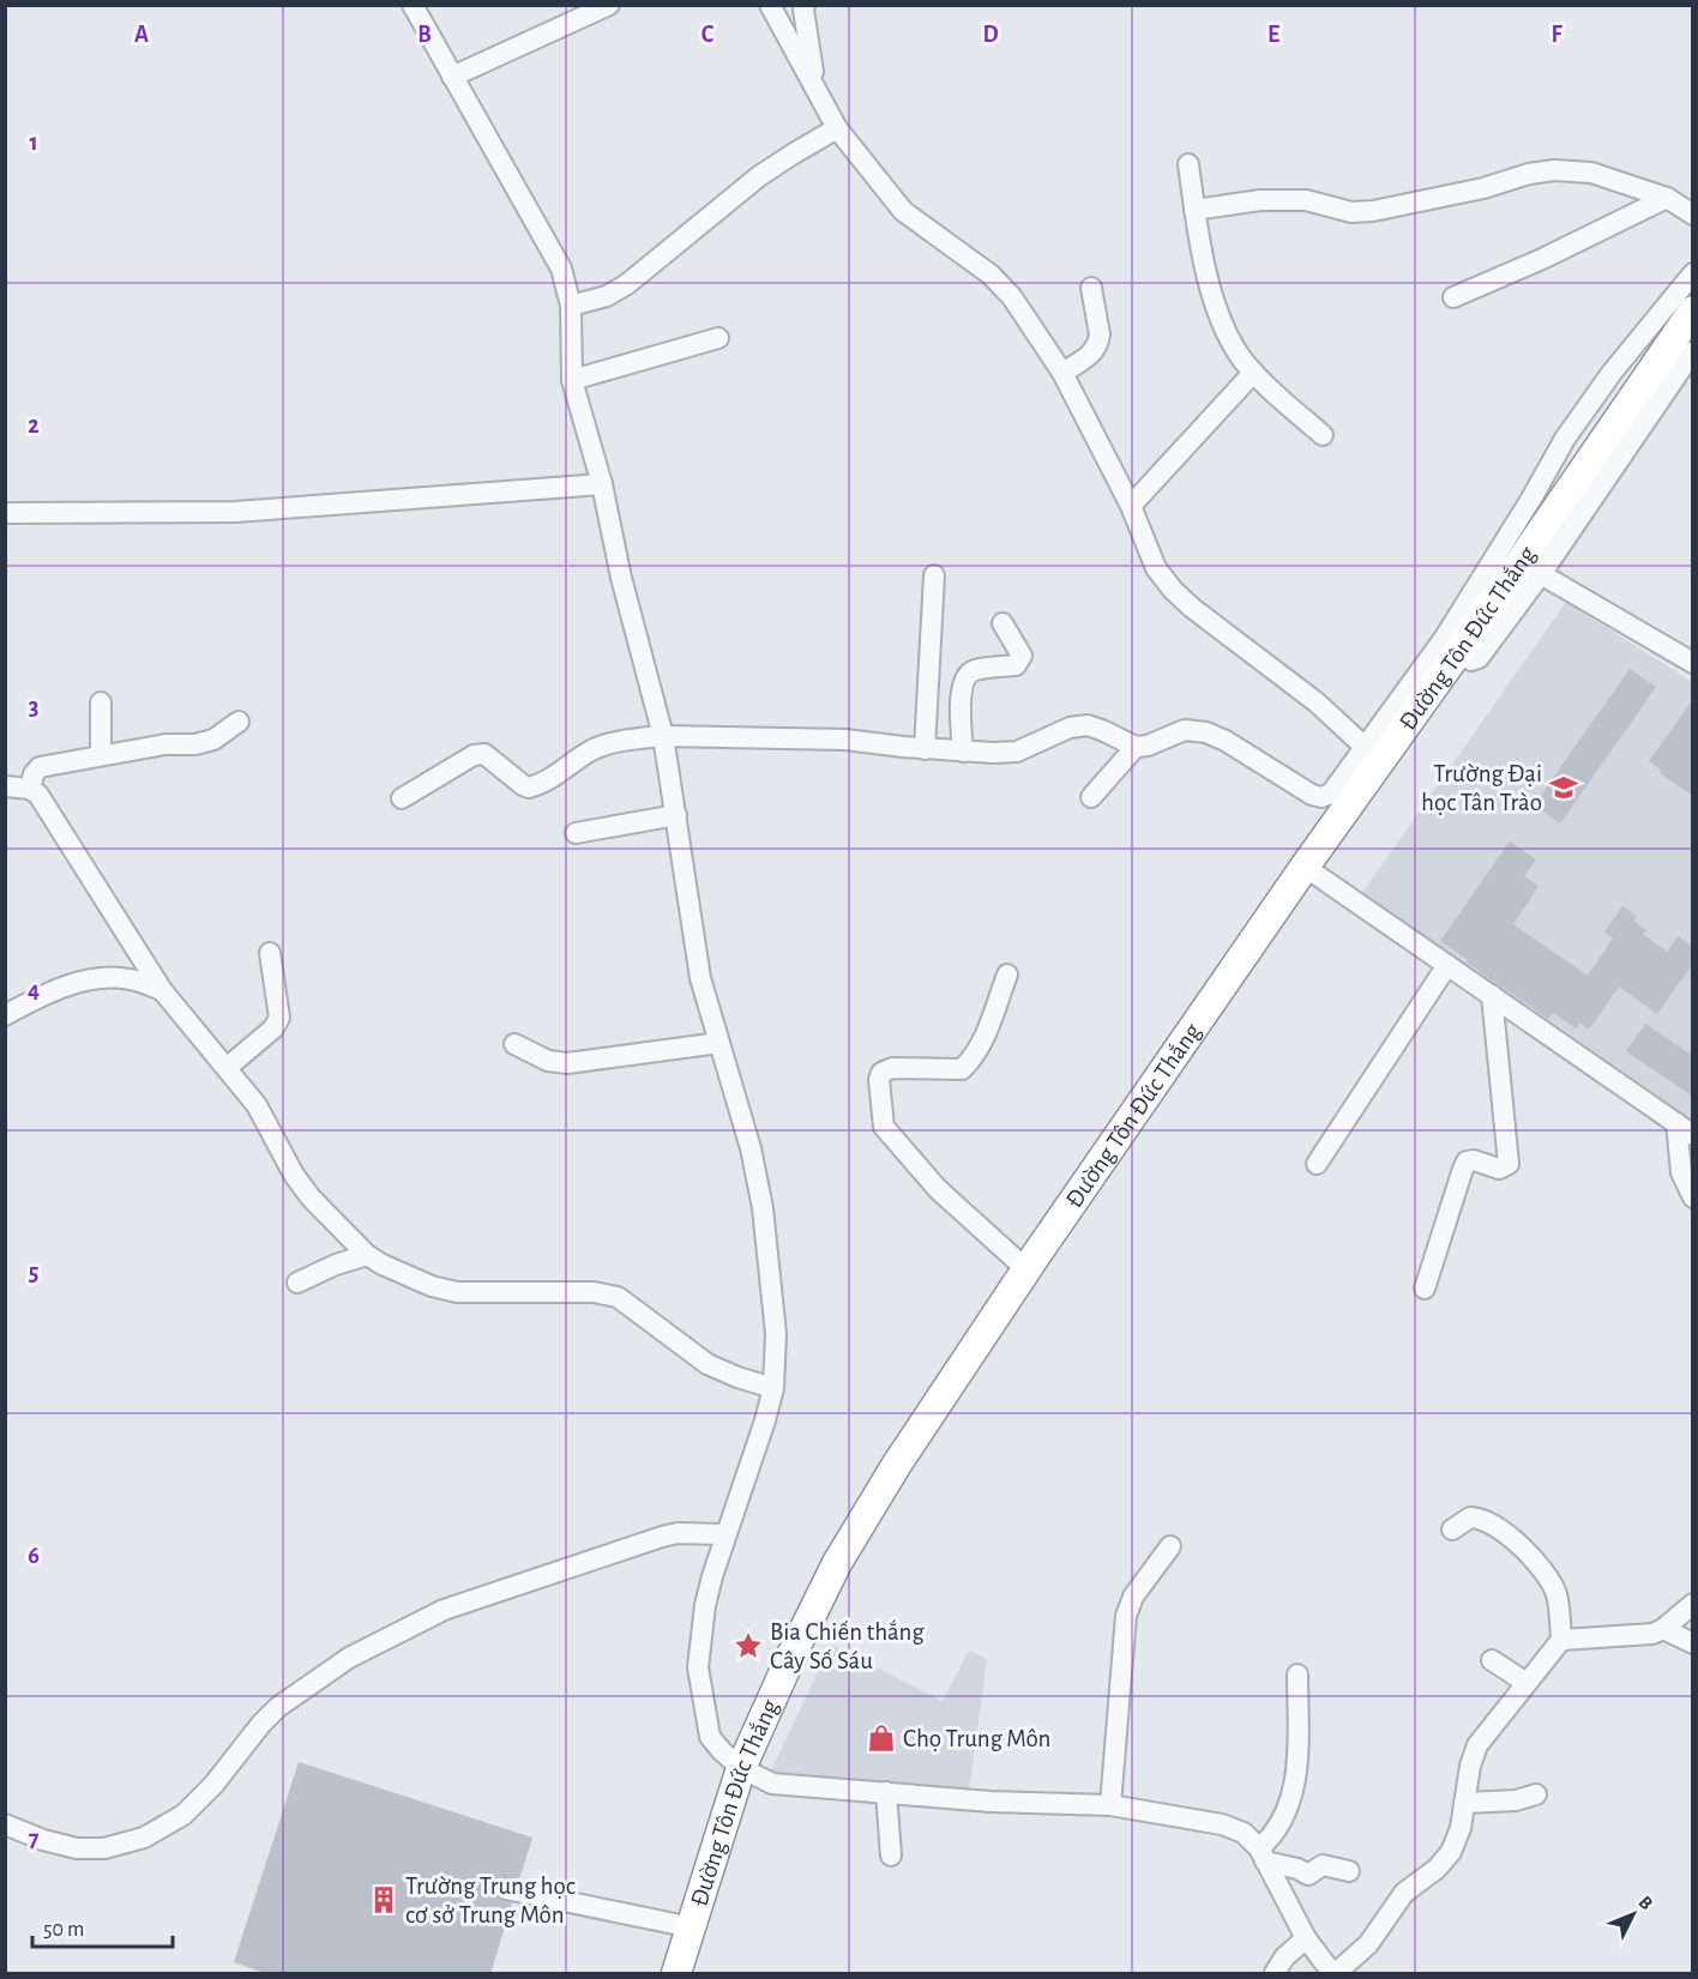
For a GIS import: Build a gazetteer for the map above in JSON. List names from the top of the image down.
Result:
{
  "streets": {
    "highway": ["Đường Tôn Đức Thắng"]
  },
  "places": {
    "school or university": ["Trường Đại học Tân Trào"],
    "place": ["Bia Chiến thắng Cây Số Sáu"],
    "shop": ["Chọ Trung Môn"],
    "building": ["Trường Trung học cơ sở Trung Môn"]
  },
  "scale_bar": "50 m",
  "north": "top right",
  "grid": {
    "columns": [
      "A",
      "B",
      "C",
      "D",
      "E",
      "F"
    ],
    "rows": [
      "1",
      "2",
      "3",
      "4",
      "5",
      "6",
      "7"
    ]
  }
}
